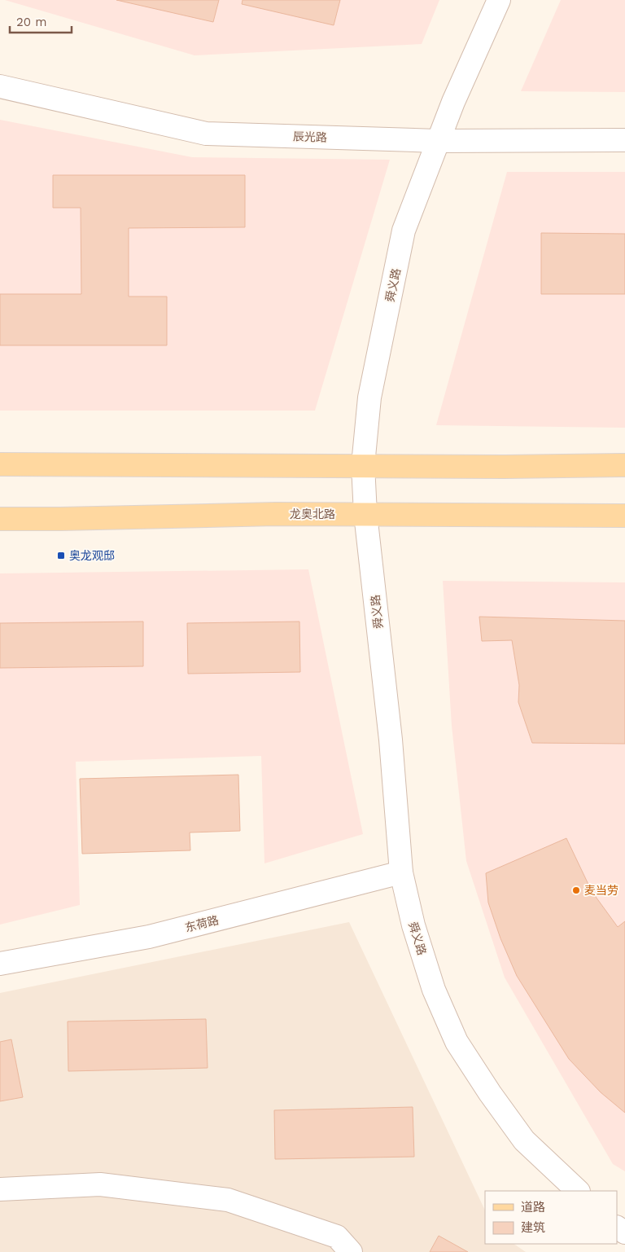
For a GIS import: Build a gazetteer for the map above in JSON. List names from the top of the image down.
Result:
{
  "streets": {
    "main road": ["龙奥北路"],
    "street": ["辰光路", "舜义路", "东荷路"]
  },
  "crossings": [
    ["辰光路", "舜义路"],
    ["舜义路", "龙奥北路"],
    ["舜义路", "东荷路"]
  ],
  "places": {
    "transit": ["奥龙观邸"],
    "other": ["麦当劳"]
  },
  "legend": ["道路", "建筑"],
  "scale_bar": "20 m"
}
